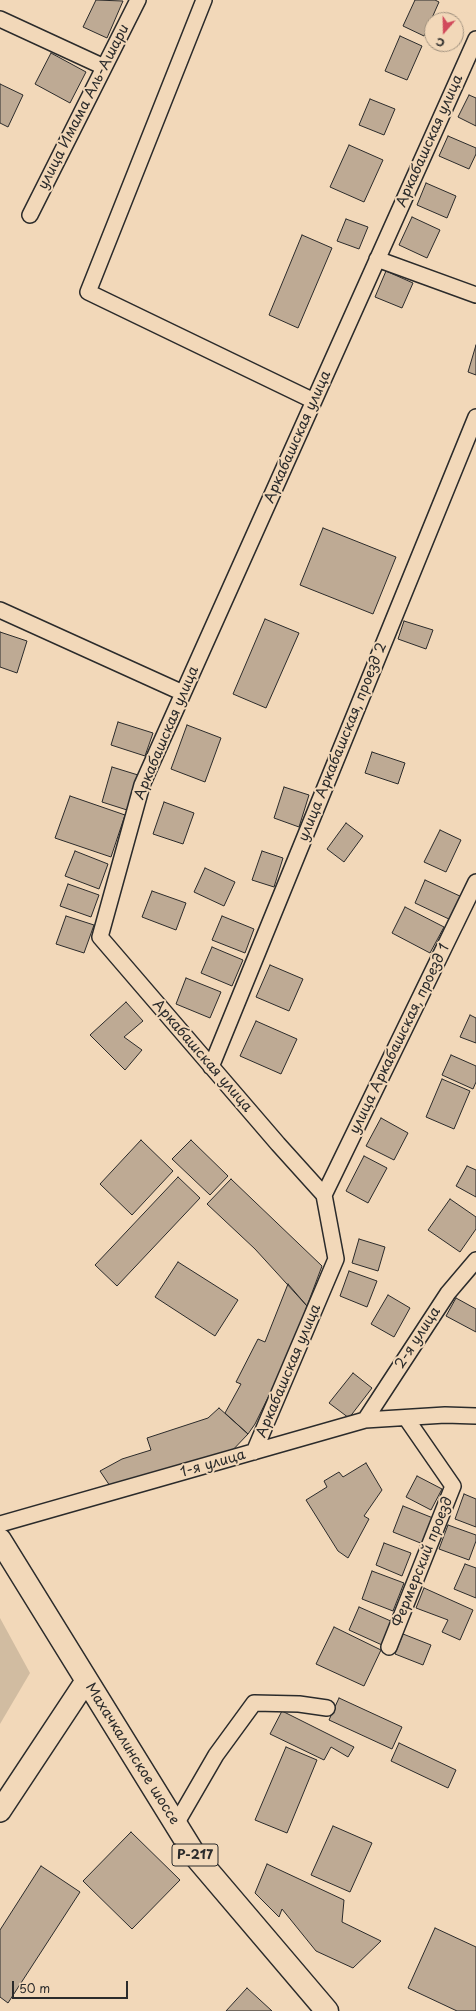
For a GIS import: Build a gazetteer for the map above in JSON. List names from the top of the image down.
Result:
{
  "streets": {
    "highway": ["Махачкалинское шоссе", "Р-217"],
    "street": [
      "улица Имама Аль-Ашари",
      "Аркабашская улица",
      "улица Аркабашская, проезд 2",
      "улица Аркабашская, проезд 1",
      "2-я улица",
      "1-я улица",
      "Фермерский проезд"
    ]
  },
  "crossings": [
    ["Аркабашская улица", "улица Аркабашская, проезд 2"],
    ["Аркабашская улица", "улица Аркабашская, проезд 1"],
    ["Аркабашская улица", "1-я улица"],
    ["2-я улица", "1-я улица"],
    ["1-я улица", "Фермерский проезд"]
  ],
  "scale_bar": "50 m",
  "north": "bottom"
}
